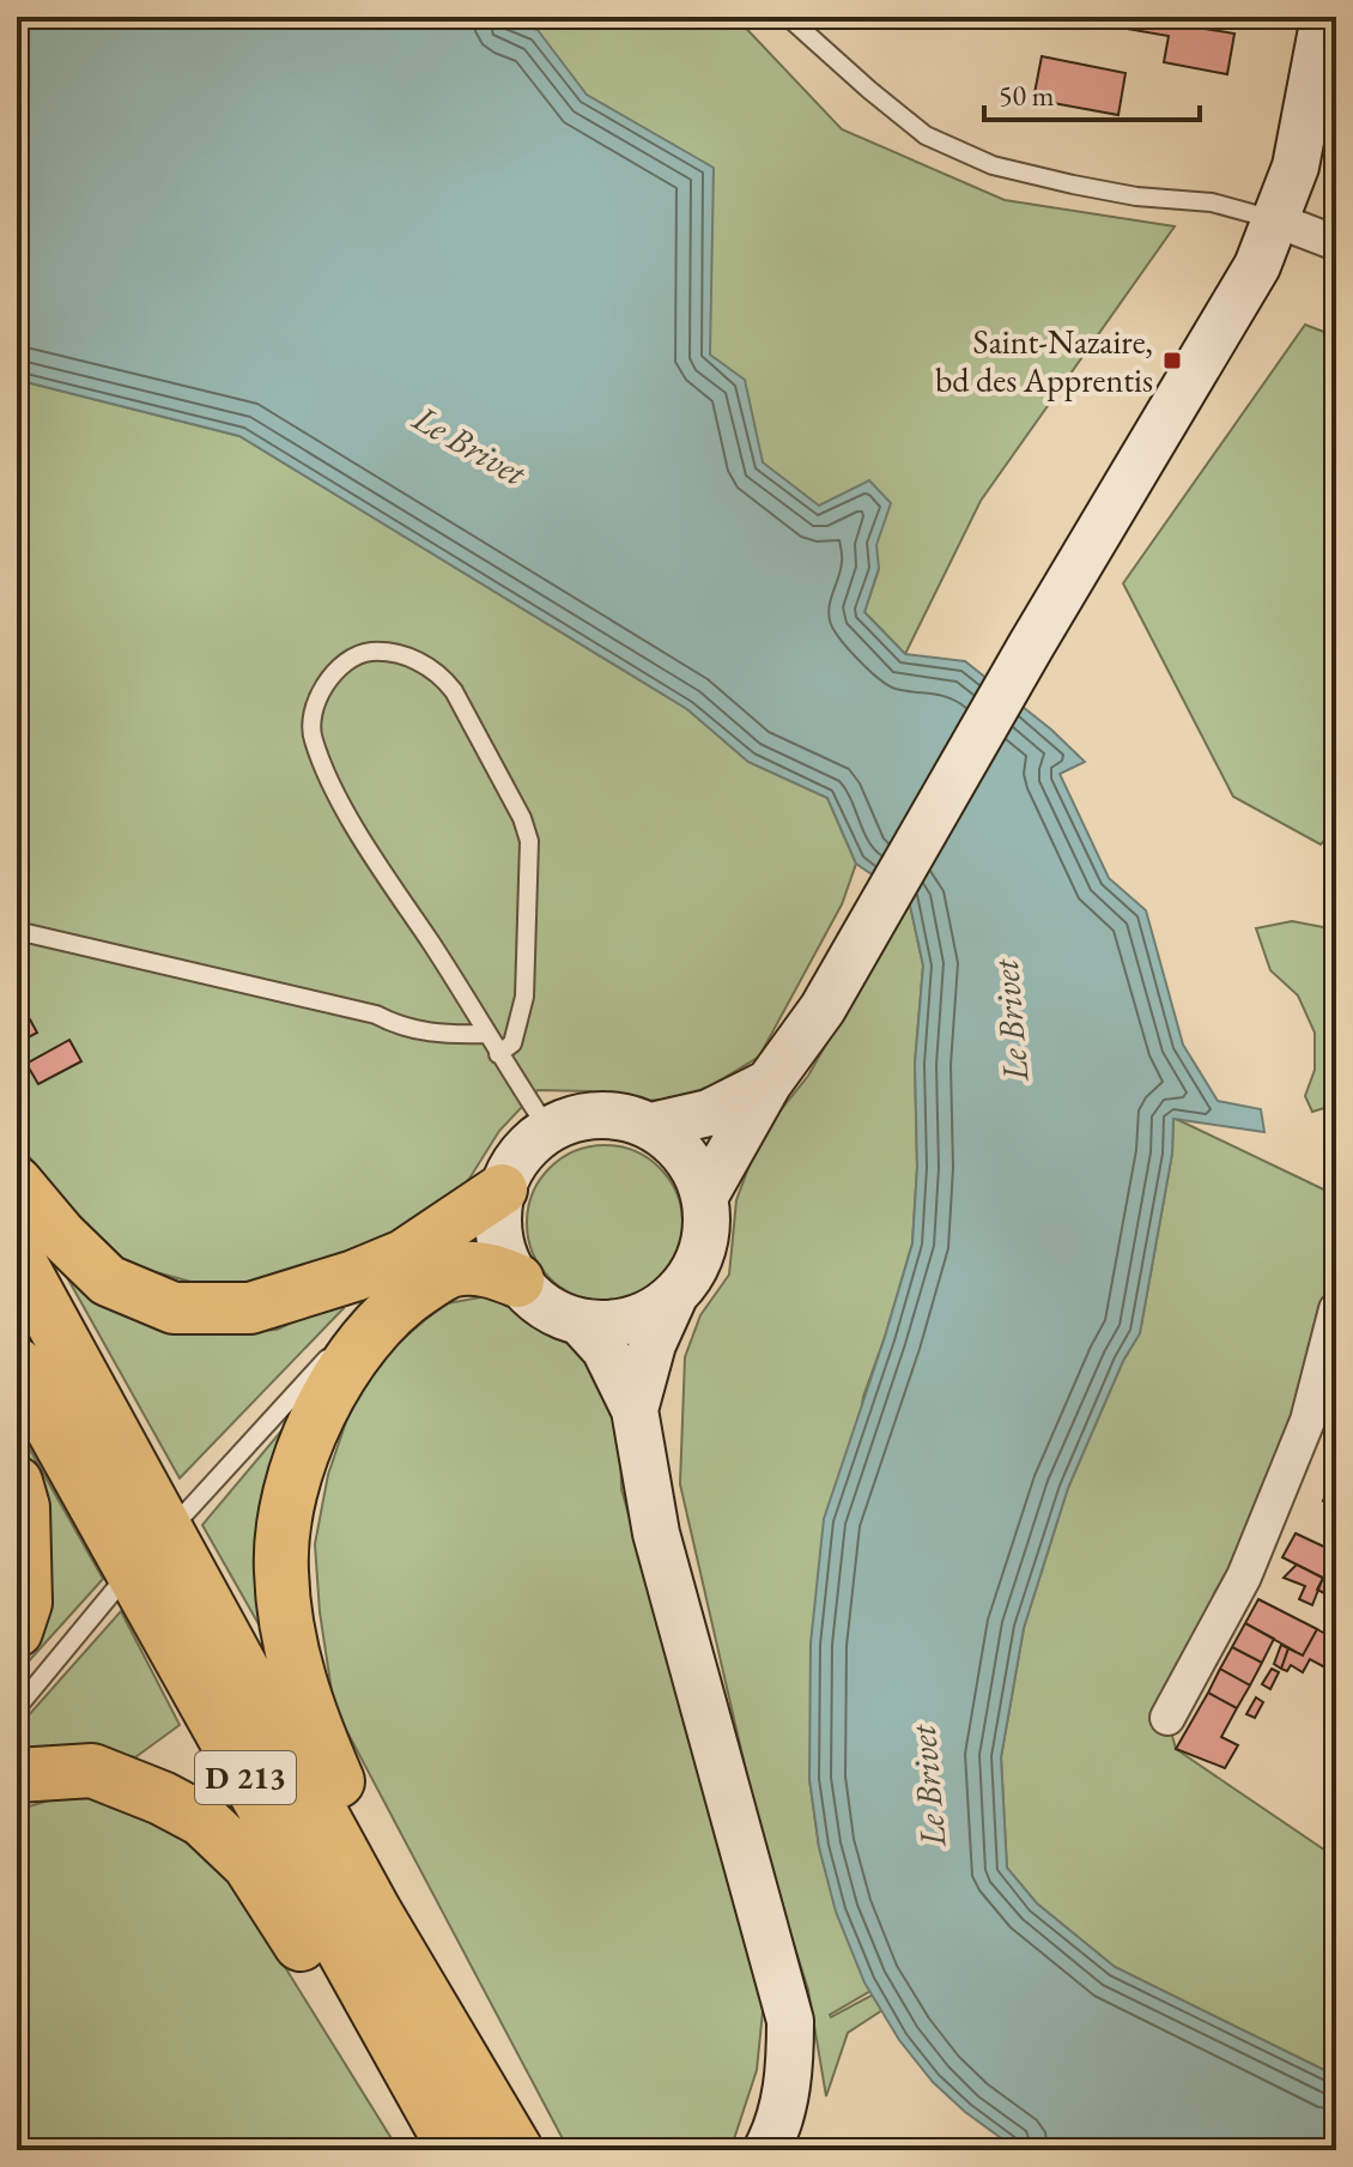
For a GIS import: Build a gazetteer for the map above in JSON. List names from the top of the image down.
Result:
{
  "streets": {
    "highway": ["D 213"]
  },
  "water": ["Le Brivet"],
  "places": {
    "transit": ["Saint-Nazaire, bd des Apprentis"]
  },
  "scale_bar": "50 m"
}
